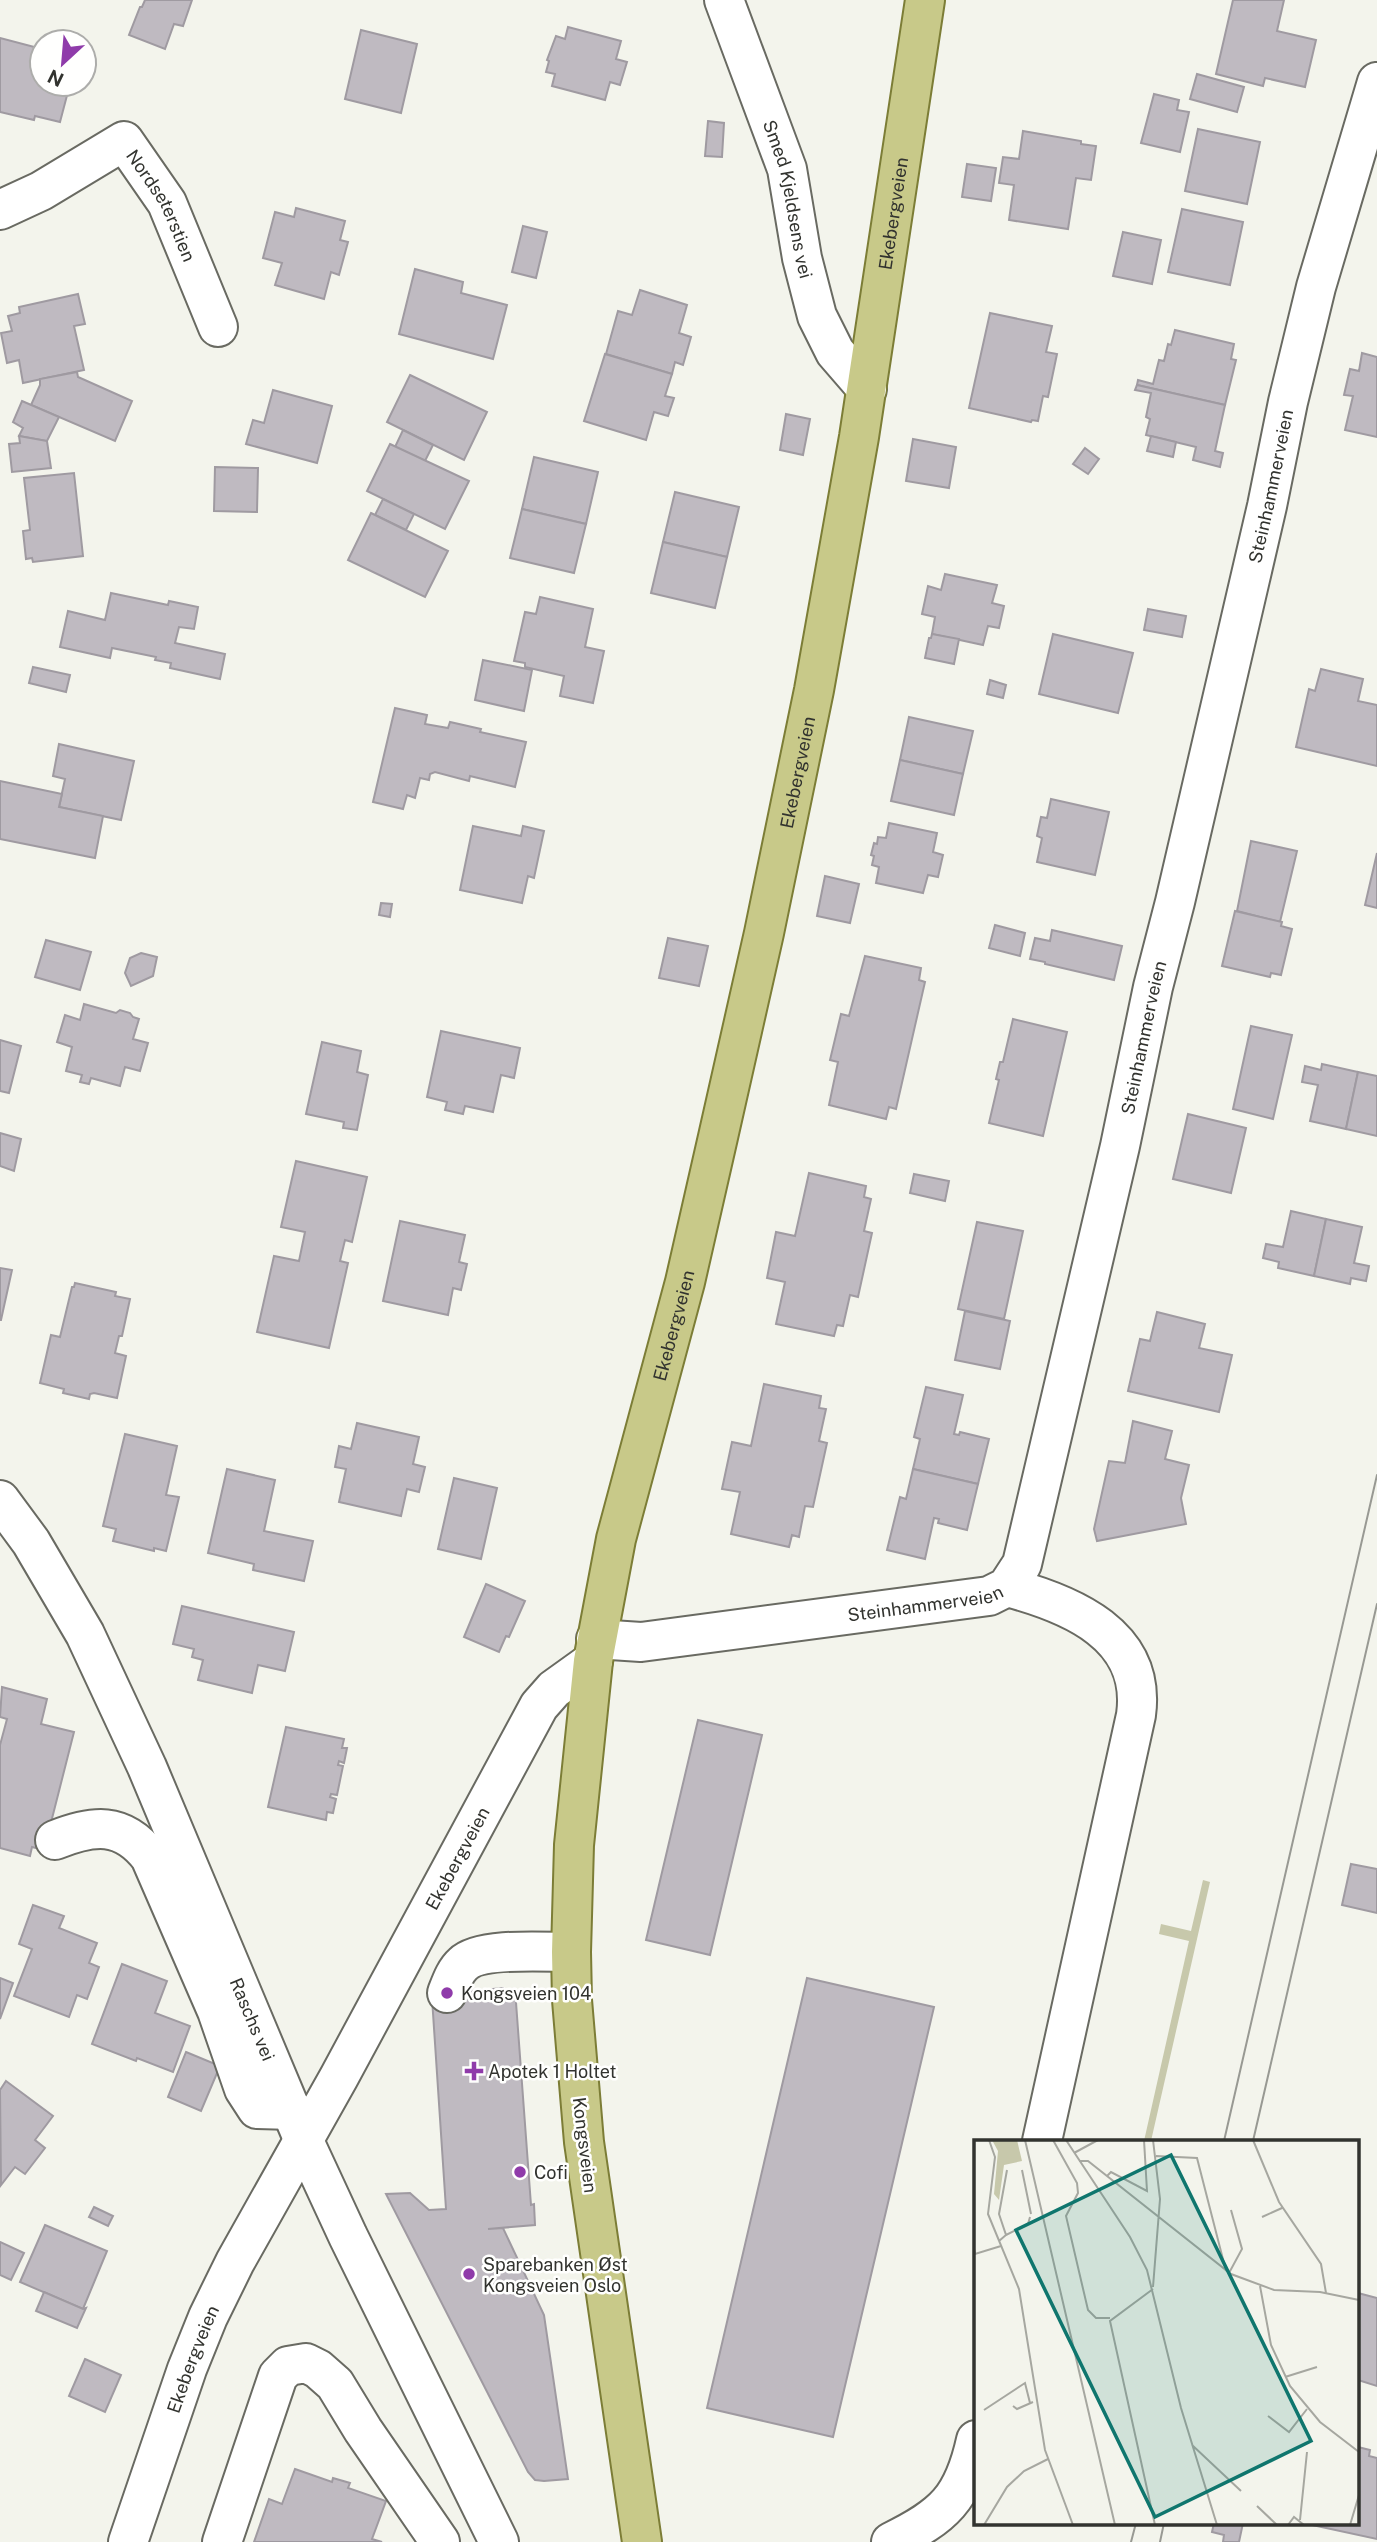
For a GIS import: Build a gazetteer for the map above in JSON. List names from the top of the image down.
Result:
{
  "streets": {
    "main road": ["Ekebergveien", "Kongsveien"],
    "street": [
      "Smed Kjeldsens vei",
      "Nordseterstien",
      "Steinhammerveien",
      "Raschs vei"
    ]
  },
  "crossings": [
    ["Smed Kjeldsens vei", "Ekebergveien"],
    ["Ekebergveien", "Steinhammerveien"],
    ["Ekebergveien", "Raschs vei"],
    ["Ekebergveien", "Kongsveien"],
    ["Steinhammerveien", "Kongsveien"]
  ],
  "places": {
    "other": ["Kongsveien 104", "Cofi", "Sparebanken Øst Kongsveien Oslo"],
    "health": ["Apotek 1 Holtet"]
  },
  "north": "bottom left"
}
